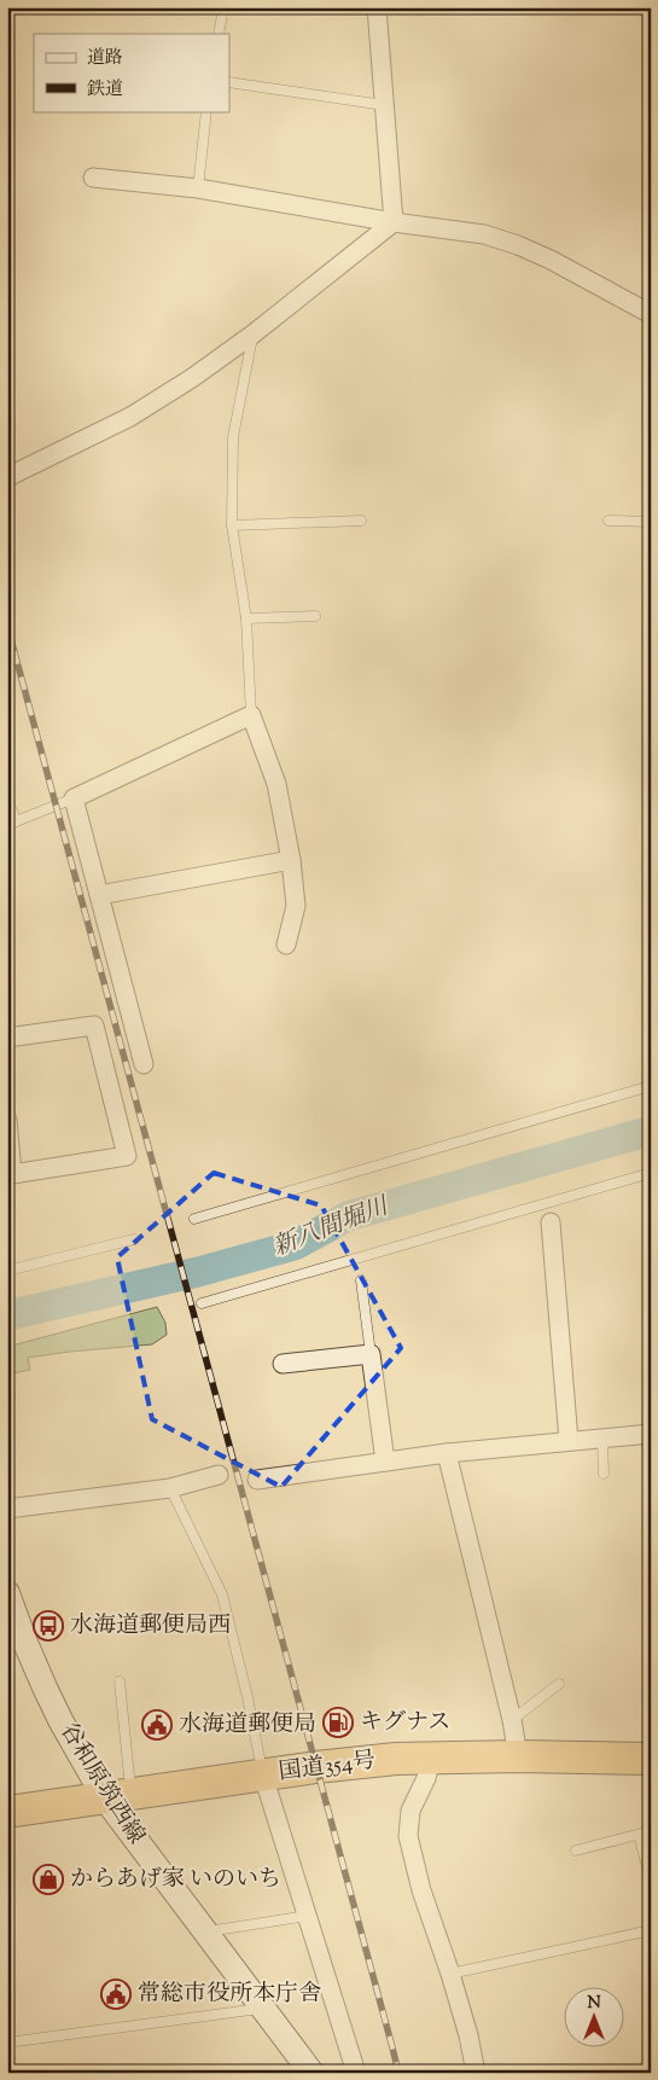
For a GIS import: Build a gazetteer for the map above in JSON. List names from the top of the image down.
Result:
{
  "streets": {
    "highway": ["国道354号"],
    "main road": ["谷和原筑西線"]
  },
  "crossings": [
    ["国道354号", "谷和原筑西線"]
  ],
  "water": ["新八間堀川"],
  "places": {
    "bus stop": ["水海道郵便局西"],
    "fuel station": ["キグナス"],
    "public building": ["水海道郵便局", "常総市役所本庁舎"],
    "shop": ["からあげ家 いのいち"]
  },
  "legend": ["道路", "鉄道"],
  "north": "top"
}
